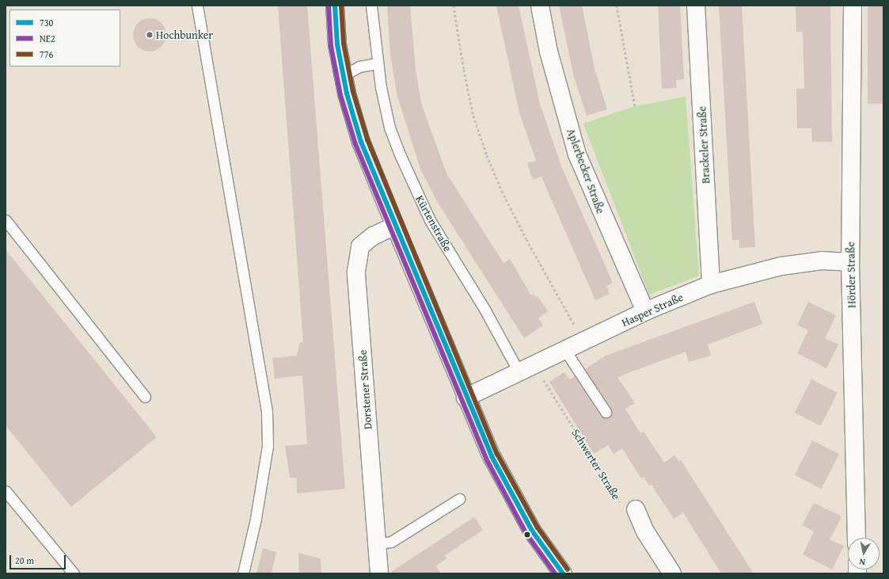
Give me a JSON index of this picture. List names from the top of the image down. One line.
{"streets":{"street":["Brackeler Straße","Aplerbecker Straße","Hörder Straße","Hasper Straße","Dorstener Straße"],"lane":["Kürtenstraße"],"path":["Schwerter Straße"]},"crossings":[["Brackeler Straße","Hasper Straße"],["Aplerbecker Straße","Hasper Straße"],["Kürtenstraße","Hasper Straße"],["Kürtenstraße","Schwerter Straße"],["Hörder Straße","Hasper Straße"],["Hasper Straße","Schwerter Straße"]],"places":["Hochbunker"],"lines":["transit line 730","transit line NE2","transit line 776"],"legend":["730","NE2","776"],"scale_bar":"20 m","north":"bottom"}
